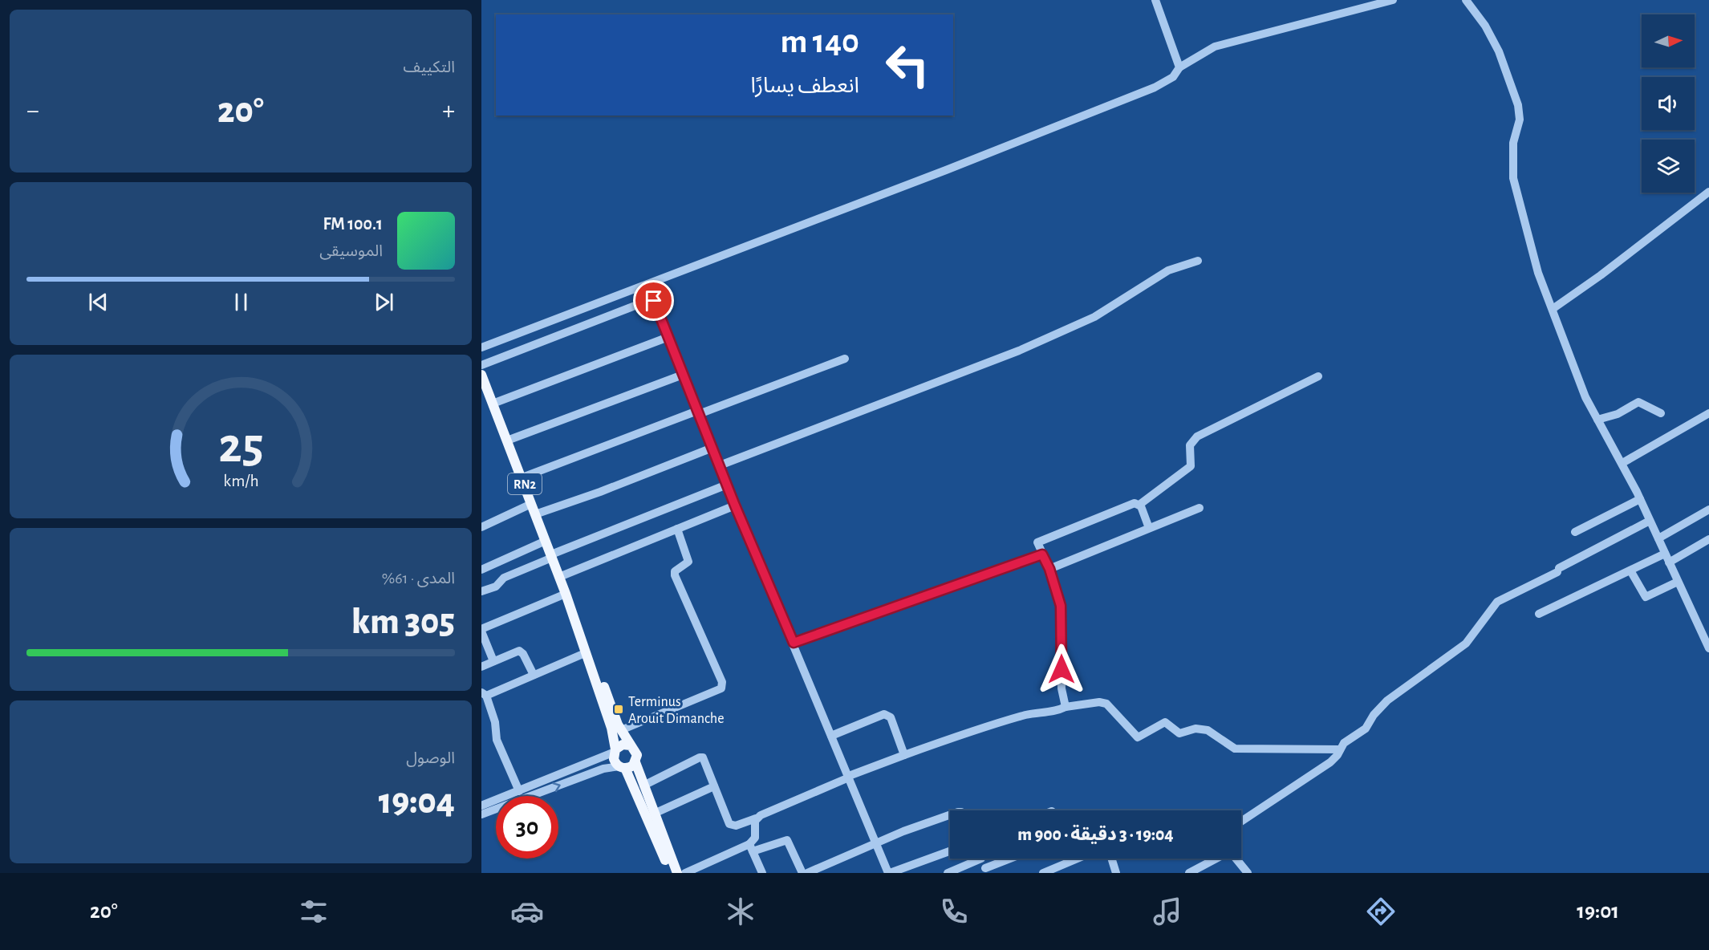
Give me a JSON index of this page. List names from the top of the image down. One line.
{"streets":{"main road":["RN2"]},"places":{"transit":["Terminus Arouit Dimanche"]},"north":"right","page":{"tile":["التكييف",["المدى · 61%","305 km"],["الوصول","19:04"]],"turn":["140 m","انعطف يسارًا"],"heat":["−","20°","+"],"song":["100.1 FM","الموسيقى"],"limit":"30","trip":"19:04 · 3 دقيقة · 900 m","tabs":["19:01","20°"],"gauge":["25","km/h"]}}
